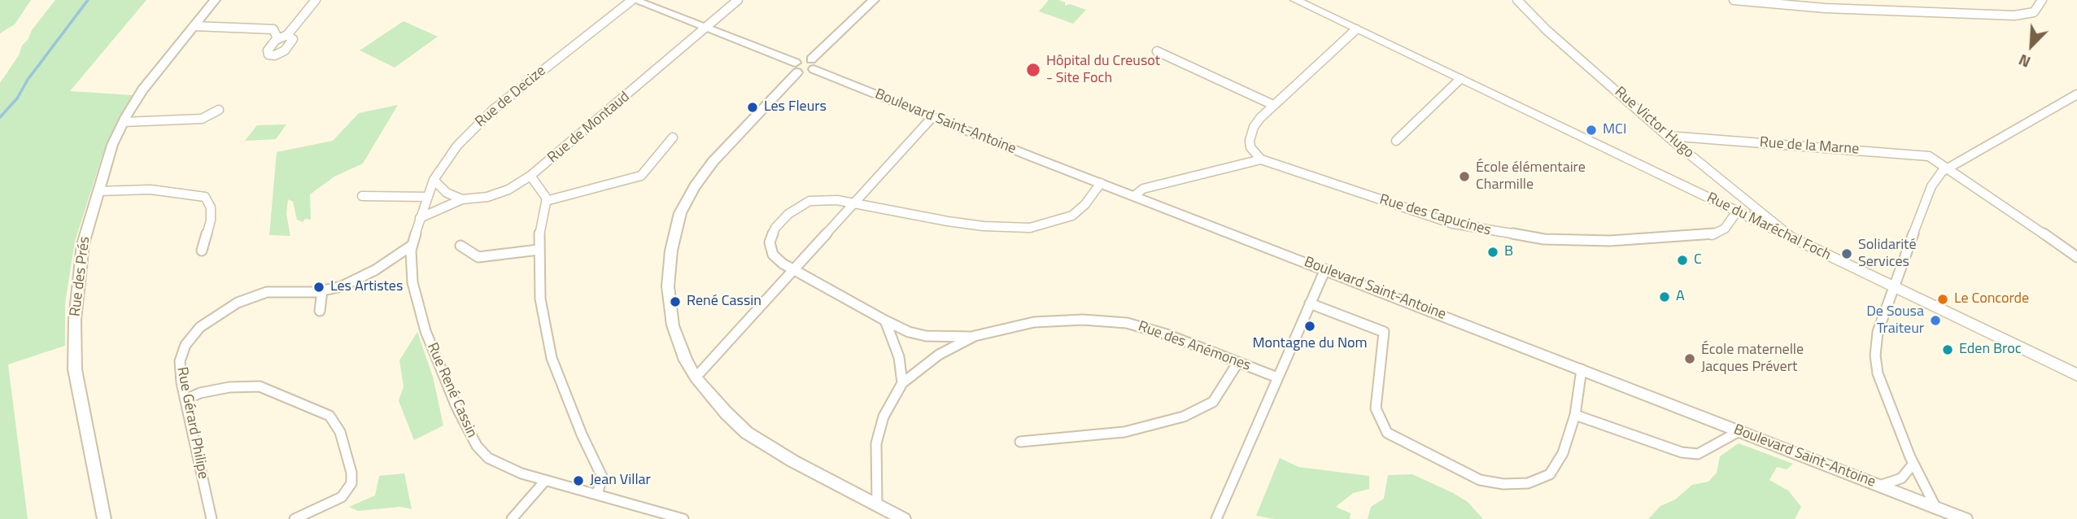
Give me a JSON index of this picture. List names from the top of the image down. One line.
{"streets":{"main road":["Rue du Maréchal Foch"],"street":["Rue de Decize","Boulevard Saint-Antoine","Rue Victor Hugo","Rue de Montaud","Rue de la Marne","Rue des Capucines","Rue des Prés","Rue des Anémones","Rue René Cassin","Rue Gérard Philipe"]},"crossings":[["Rue de Decize","Rue de Montaud"],["Rue de Decize","Rue René Cassin"],["Boulevard Saint-Antoine","Rue des Anémones"],["Rue Victor Hugo","Rue de la Marne"],["Rue Victor Hugo","Rue du Maréchal Foch"],["Rue de Montaud","Rue René Cassin"],["Rue des Capucines","Rue du Maréchal Foch"],["Rue René Cassin","Rue Gérard Philipe"]],"places":["Hôpital du Creusot - Site Foch","Les Fleurs","MCI","École élémentaire Charmille","B","Solidarité Services","C","Les Artistes","A","Le Concorde","René Cassin","De Sousa Traiteur","Montagne du Nom","Eden Broc","École maternelle Jacques Prévert","Jean Villar"],"north":"bottom left"}
